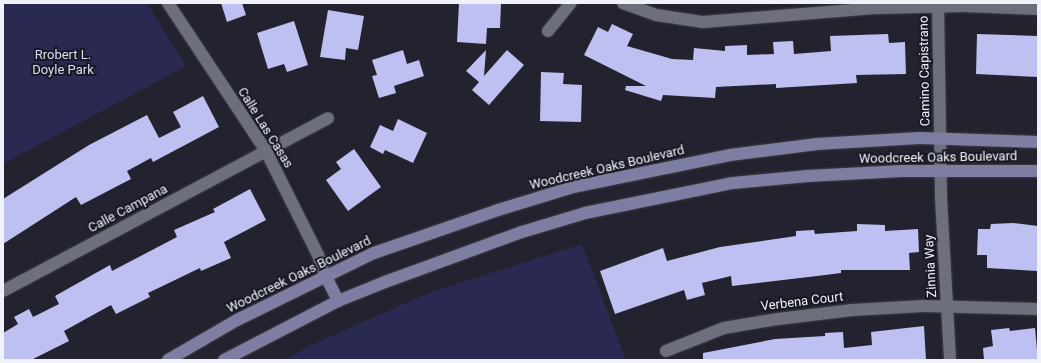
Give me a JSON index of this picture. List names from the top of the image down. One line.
{"streets":{"main road":["Woodcreek Oaks Boulevard"],"street":["Camino Capistrano","Calle Las Casas","Calle Campana","Zinnia Way","Verbena Court"]},"crossings":[["Camino Capistrano","Woodcreek Oaks Boulevard"],["Camino Capistrano","Zinnia Way"],["Calle Las Casas","Woodcreek Oaks Boulevard"],["Calle Las Casas","Calle Campana"],["Woodcreek Oaks Boulevard","Zinnia Way"],["Zinnia Way","Verbena Court"]],"parks":["Rrobert L. Doyle Park"]}
